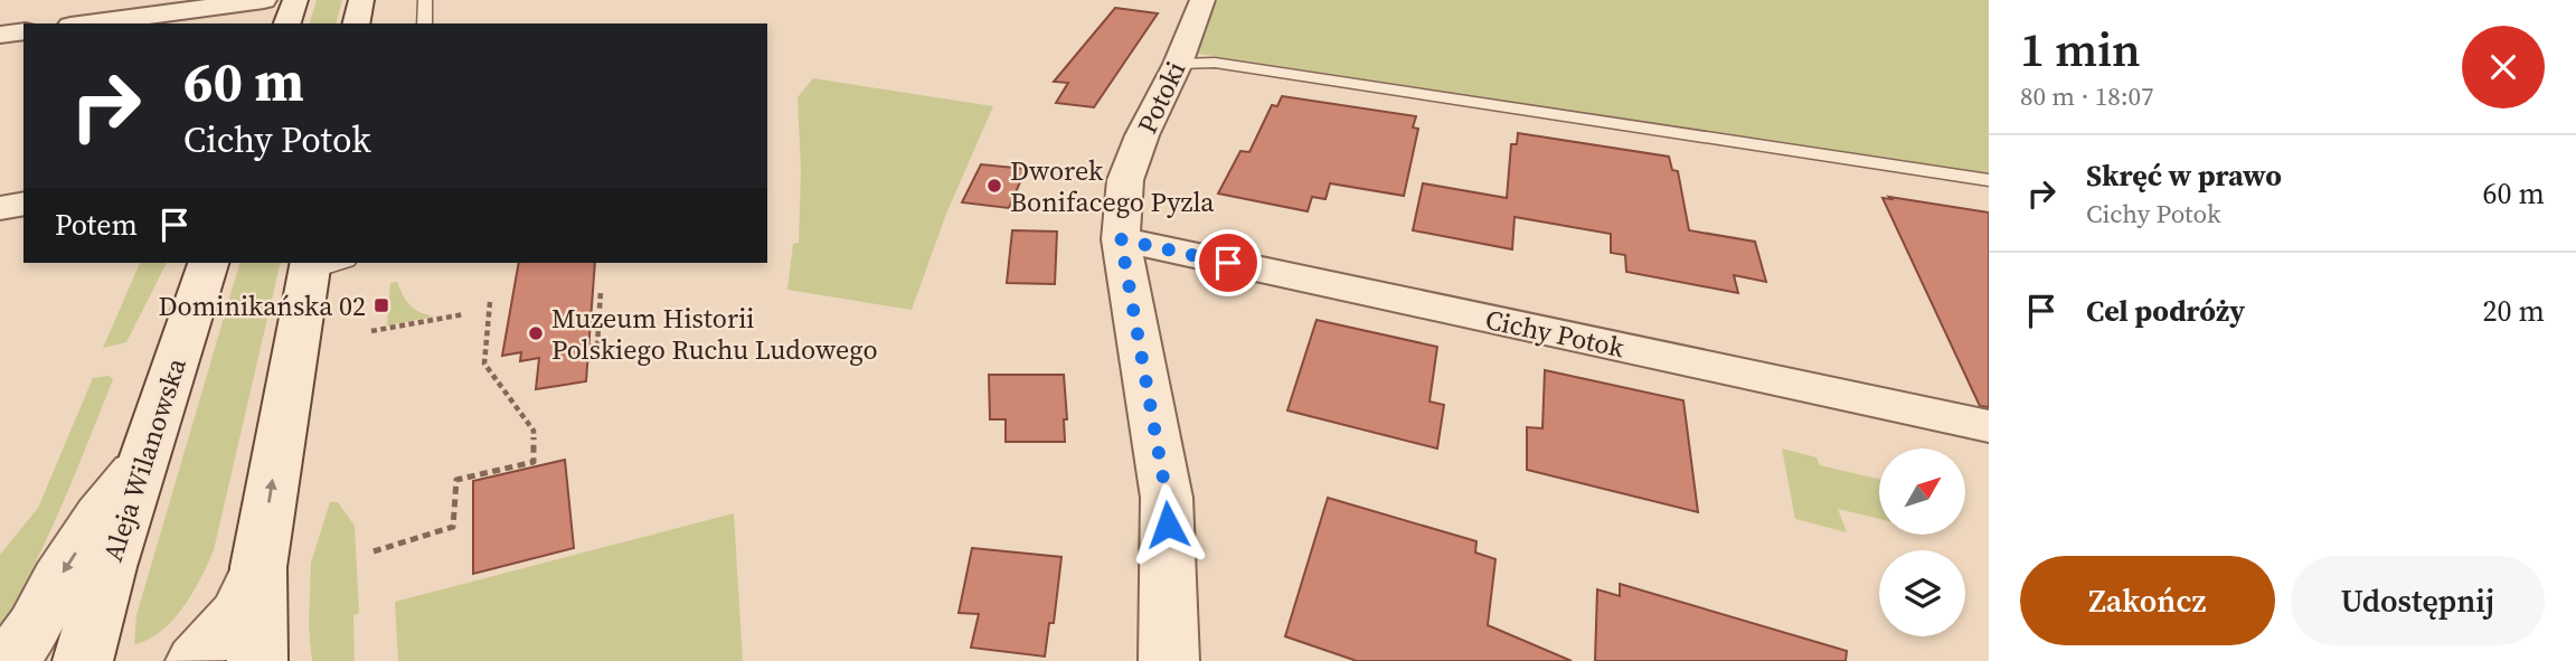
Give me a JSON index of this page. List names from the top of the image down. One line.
{"streets":{"street":["Potoki","Cichy Potok","Aleja Wilanowska"]},"crossings":[["Potoki","Cichy Potok"]],"places":{"other":["Dworek Bonifacego Pyzla","Muzeum Historii Polskiego Ruchu Ludowego"],"transit":["Dominikańska 02"]},"north":"top right","page":{"heading":["1 min","80 m · 18:07"],"turn":["60 m","Cichy Potok"],"list":[{"name":"Skręć w prawo","note":"Cichy Potok","value":"60 m"},{"name":"Cel podróży","value":"20 m"}],"then":"Potem","buttons":["Zakończ","Udostępnij"]}}
